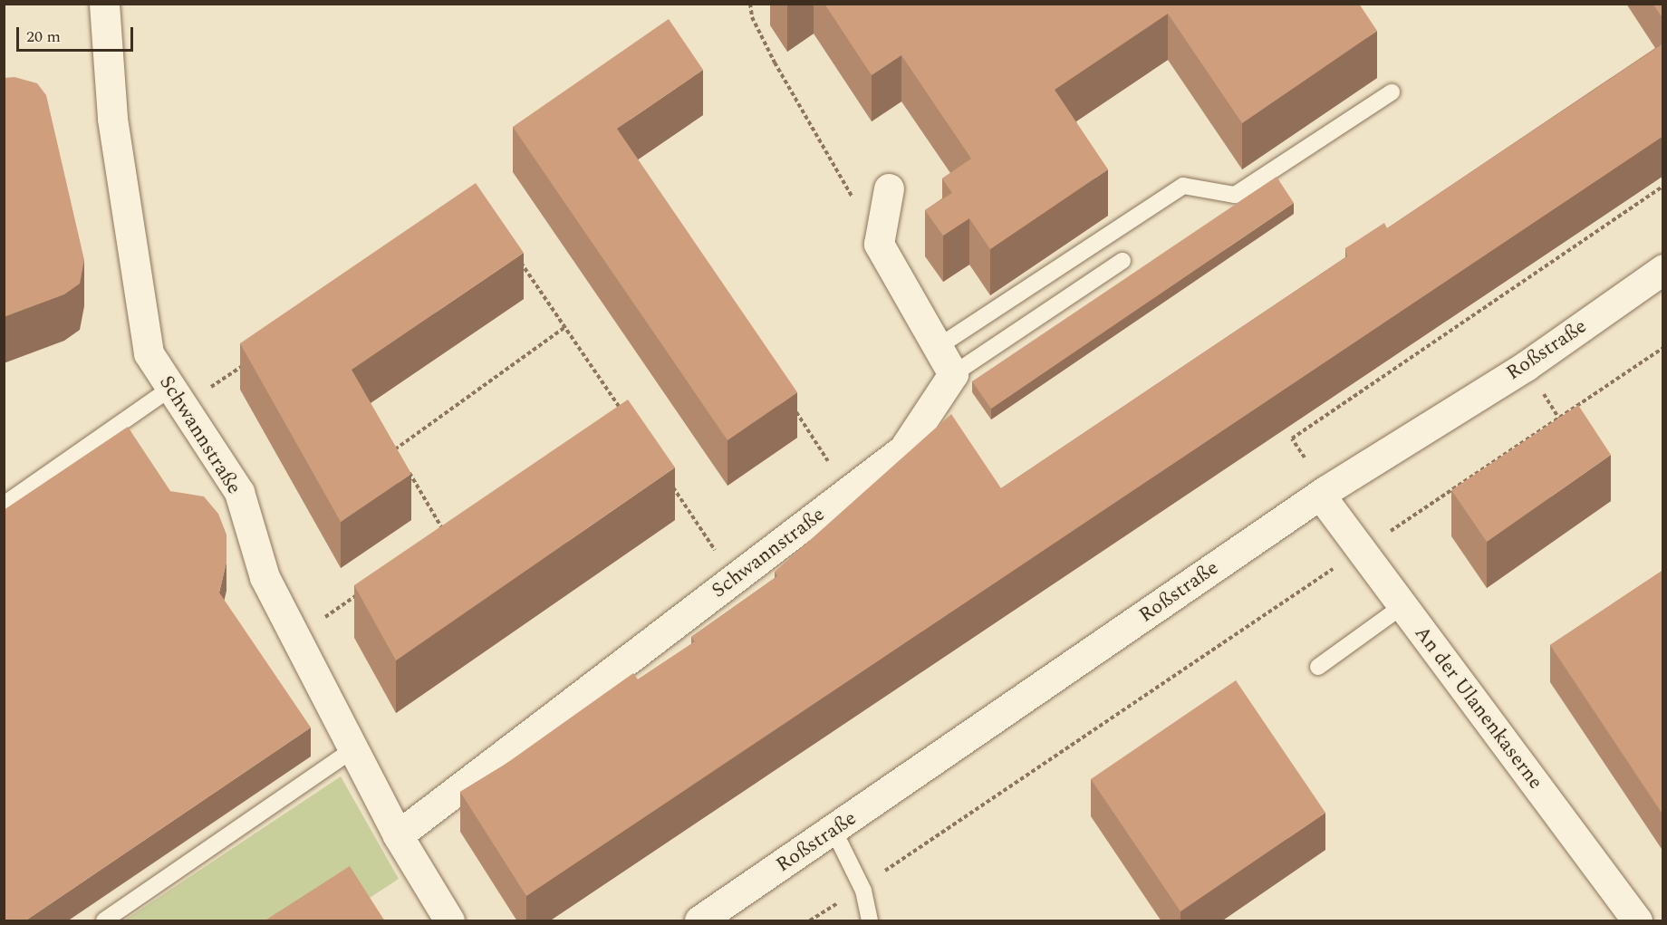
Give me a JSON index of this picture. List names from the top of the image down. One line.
{"streets":{"street":["Roßstraße","Schwannstraße","An der Ulanenkaserne"]},"crossings":[["Roßstraße","An der Ulanenkaserne"]],"scale_bar":"20 m"}
